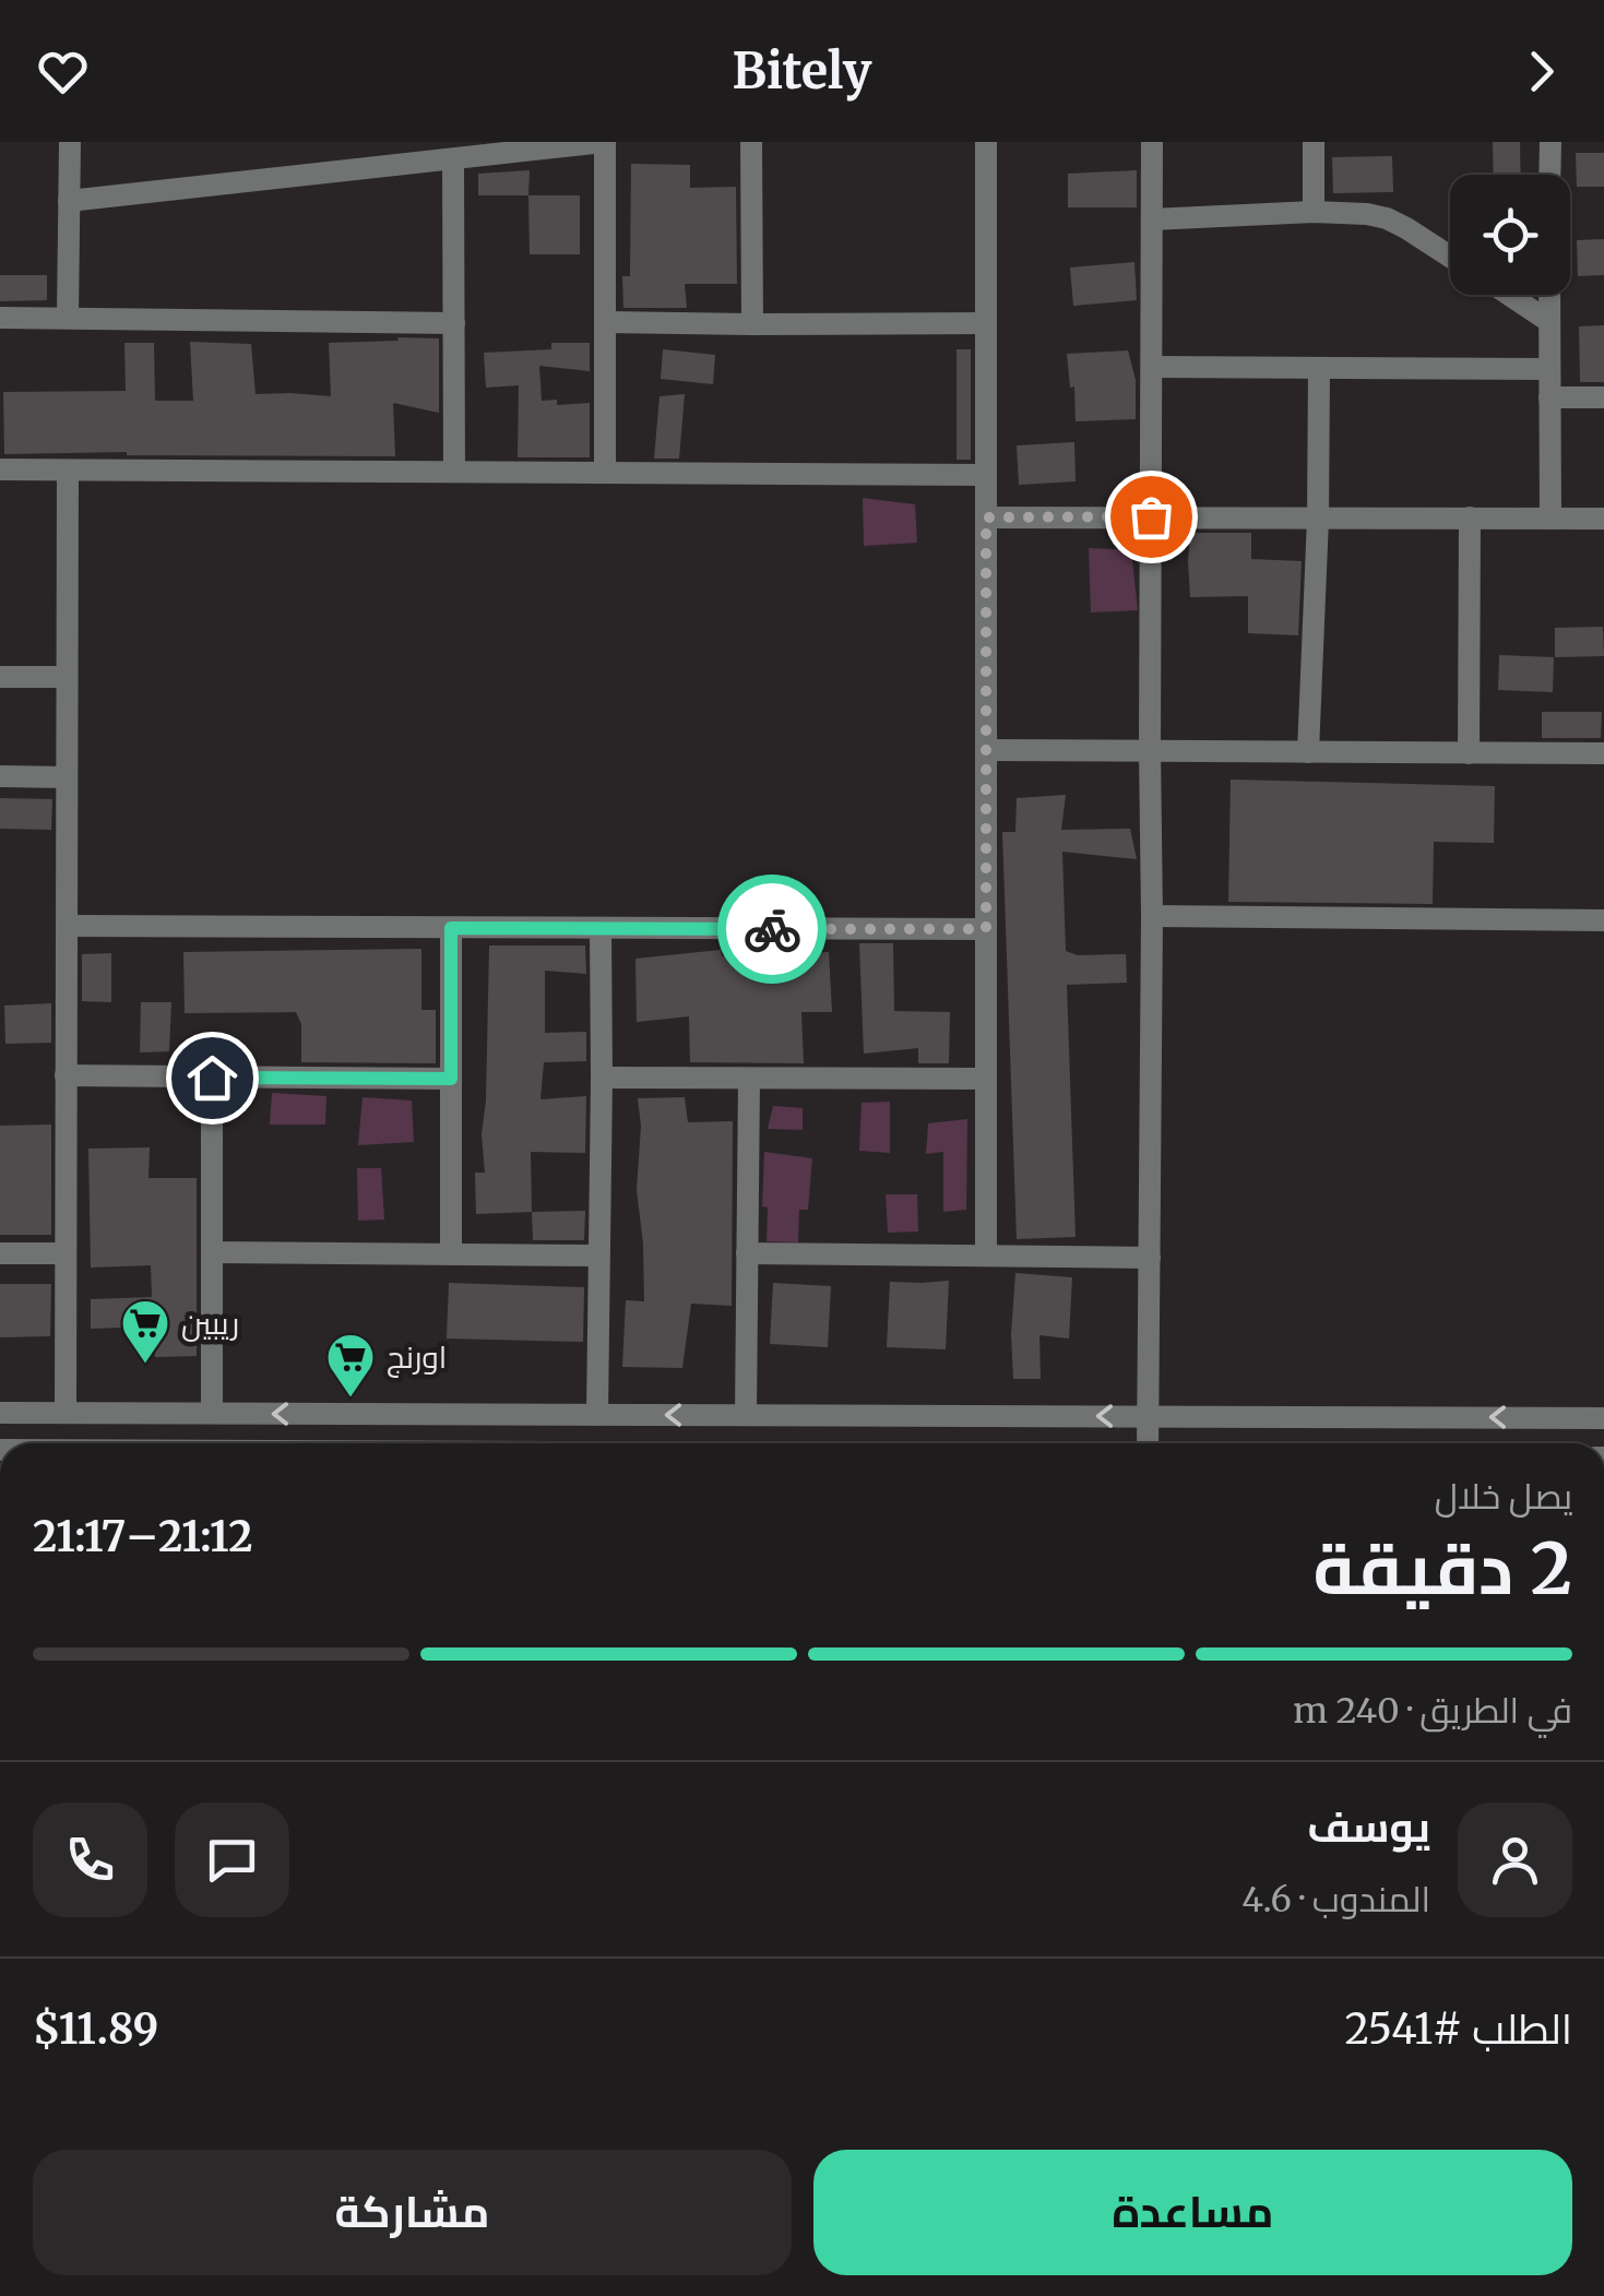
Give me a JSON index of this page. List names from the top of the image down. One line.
{"places":{"supermarket":["ريبين","اورنج"]},"page":{"header":"Bitely","heading":["2 دقيقة","يصل خلال","21:12–21:17"],"panel":["يوسف","المندوب · 4.6","الطلب #2541","$11.89"],"bar":"في الطريق · 240 m","buttons":["مساعدة","مشاركة"]}}
